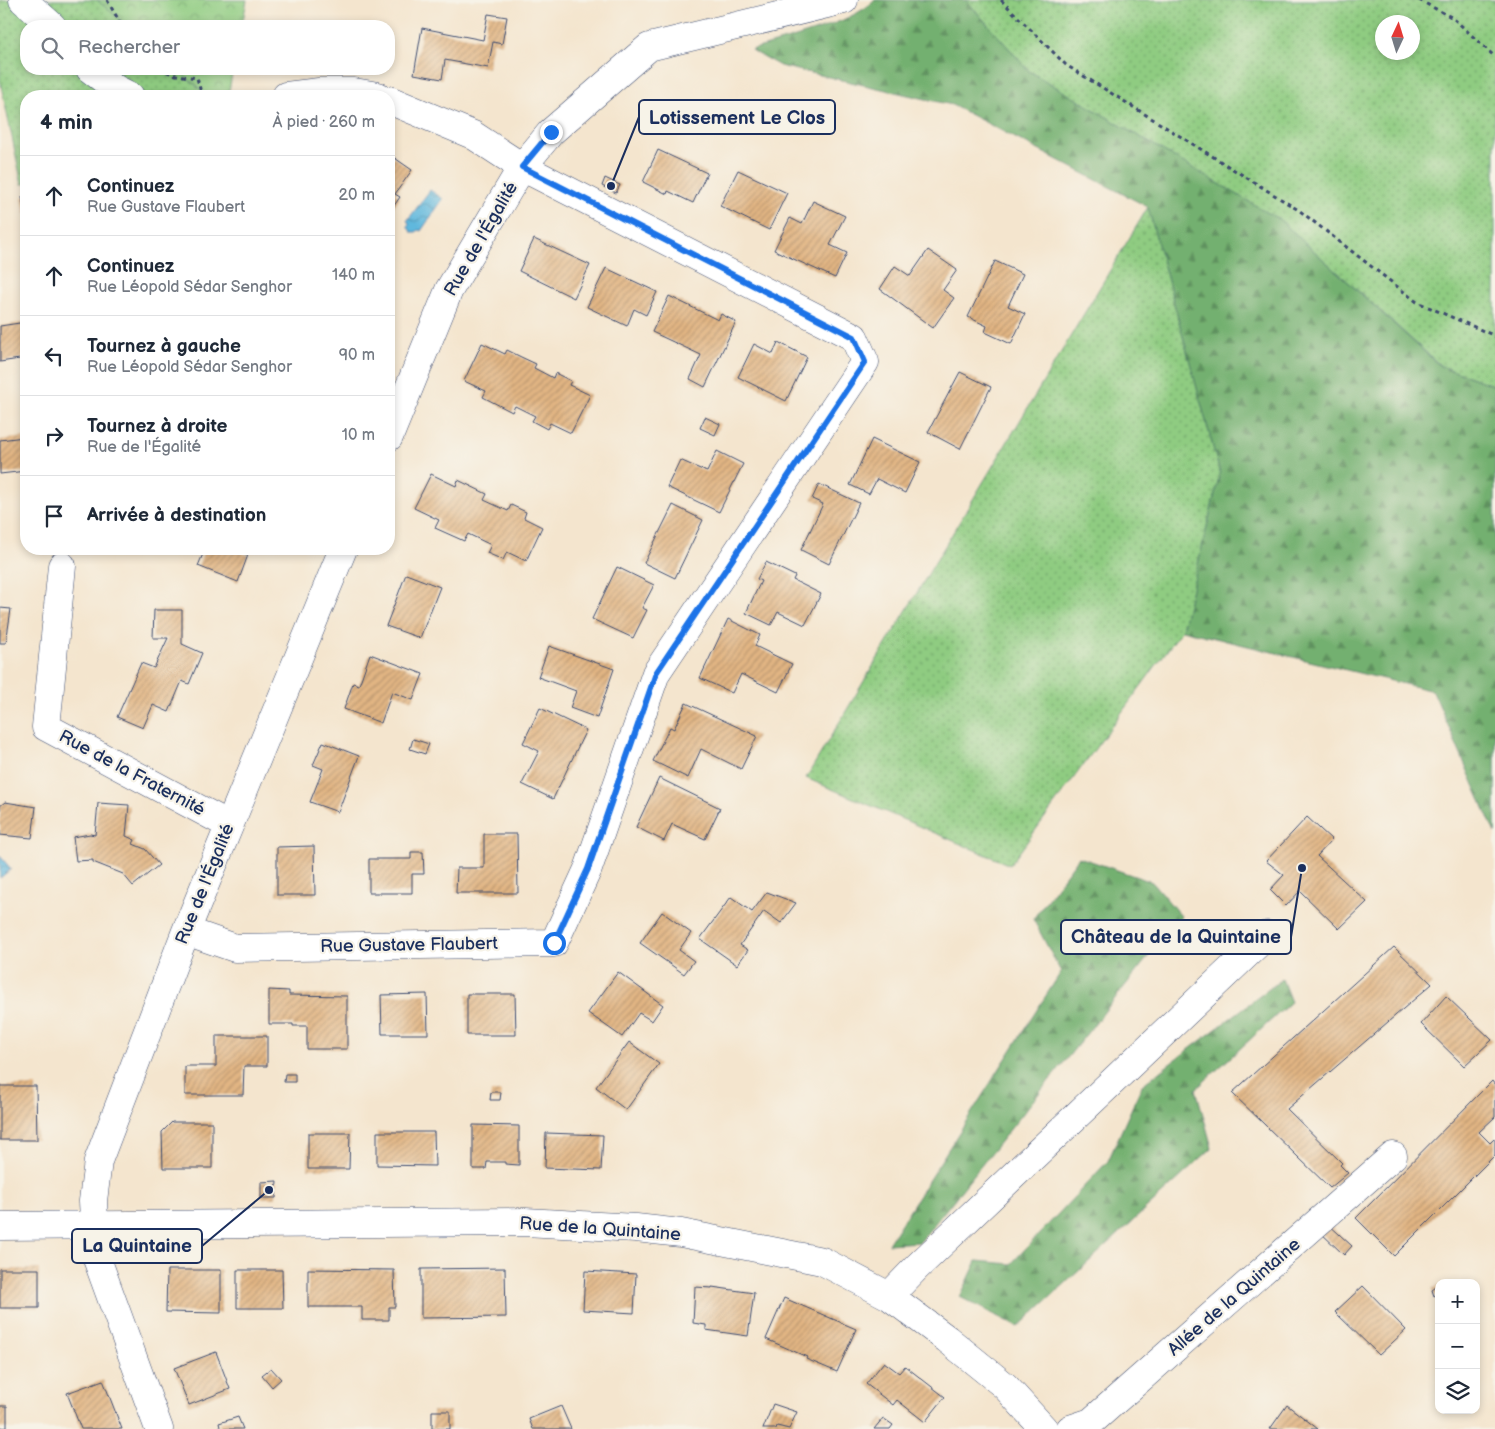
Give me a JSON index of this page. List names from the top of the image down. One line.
{"streets":{"street":["Rue de l'Égalité","Rue de la Fraternité","Rue Gustave Flaubert","Rue de la Quintaine","Allée de la Quintaine"]},"crossings":[["Rue de l'Égalité","Rue de la Fraternité"],["Rue de l'Égalité","Rue Gustave Flaubert"],["Rue de l'Égalité","Rue de la Quintaine"]],"places":["Lotissement Le Clos","Château de la Quintaine","La Quintaine"],"north":"top","page":{"search":"Rechercher","heading":["4 min","À pied · 260 m"],"list":[["Continuez","Rue Gustave Flaubert","20 m"],["Continuez","Rue Léopold Sédar Senghor","140 m"],["Tournez à gauche","Rue Léopold Sédar Senghor","90 m"],["Tournez à droite","Rue de l'Égalité","10 m"],"Arrivée à destination"],"map_buttons":["+","−"]}}
